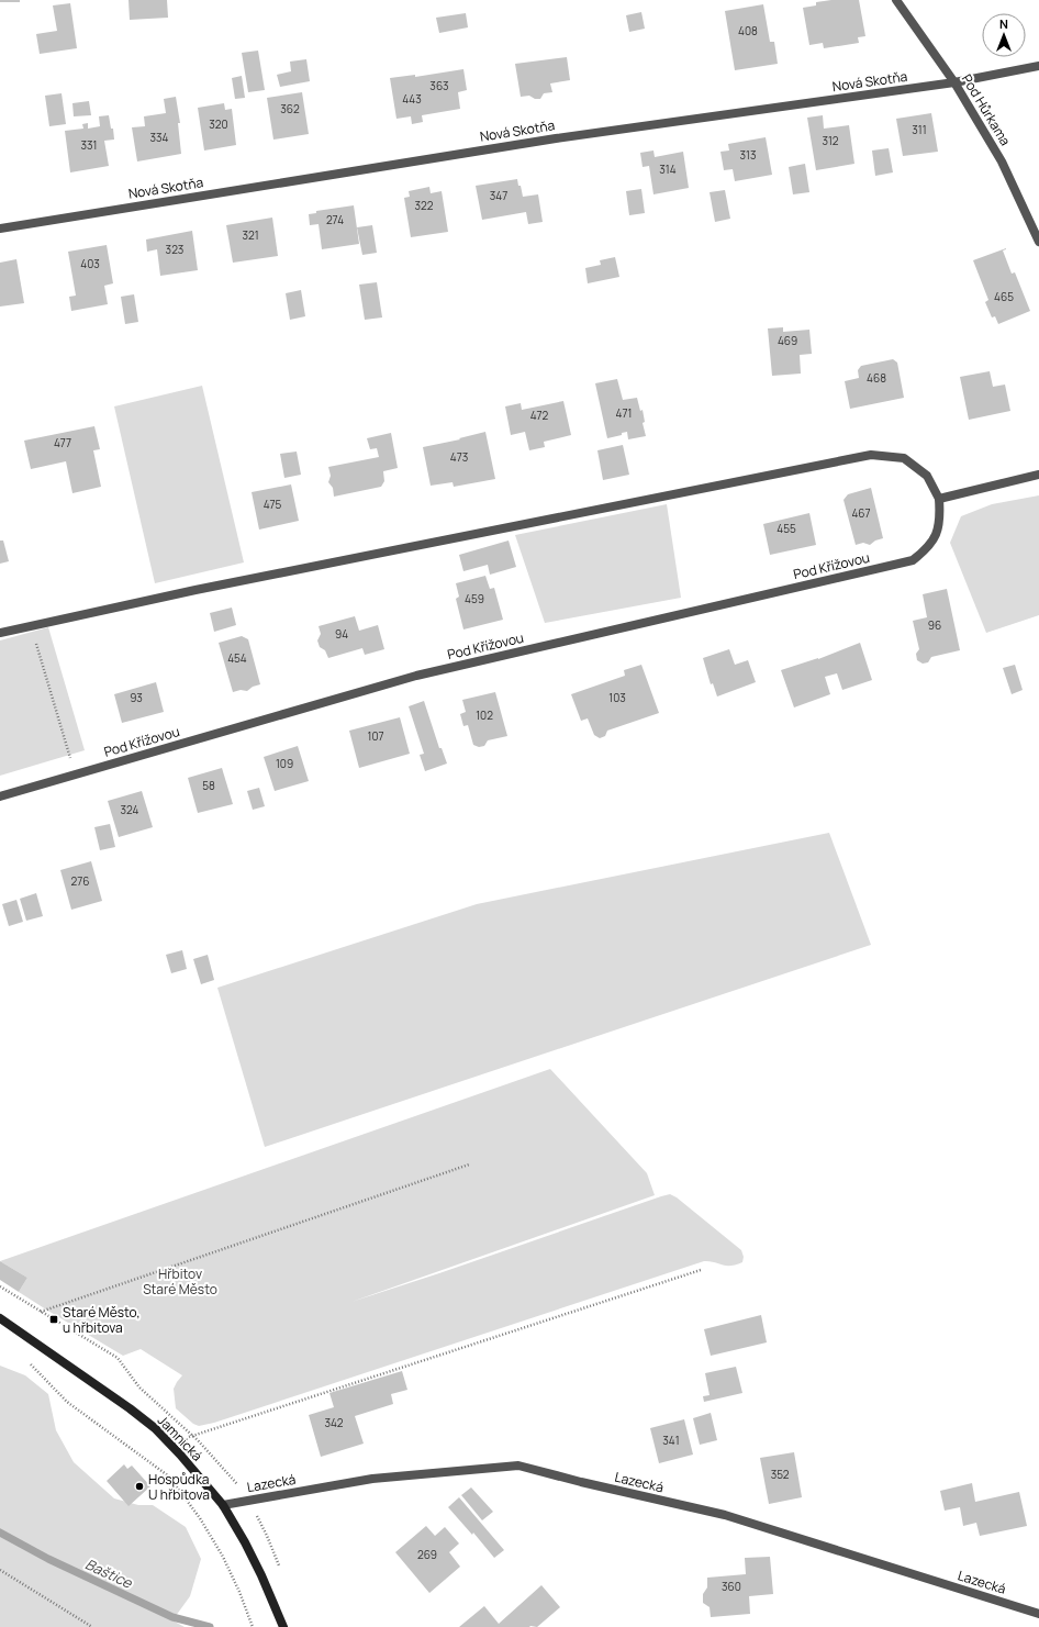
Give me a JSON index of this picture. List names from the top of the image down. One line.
{"streets":{"main road":["Jamnická"],"street":["Nová Skotňa","Pod Hůrkama","Pod Křížovou","Lazecká"]},"crossings":[["Nová Skotňa","Pod Hůrkama"],["Jamnická","Lazecká"]],"water":["Baštice"],"parks":["Hřbitov Staré Město"],"places":{"transit":["Staré Město, u hřbitova"],"other":["Hospůdka U hřbitova"]},"house_numbers":["408","363","443","362","320","311","334","312","331","313","314","347","322","274","321","323","403","465","469","468","471","472","477","473","475","467","455","459","96","94","454","93","103","102","107","109","58","324","276","342","341","352","269","360"],"north":"top"}
